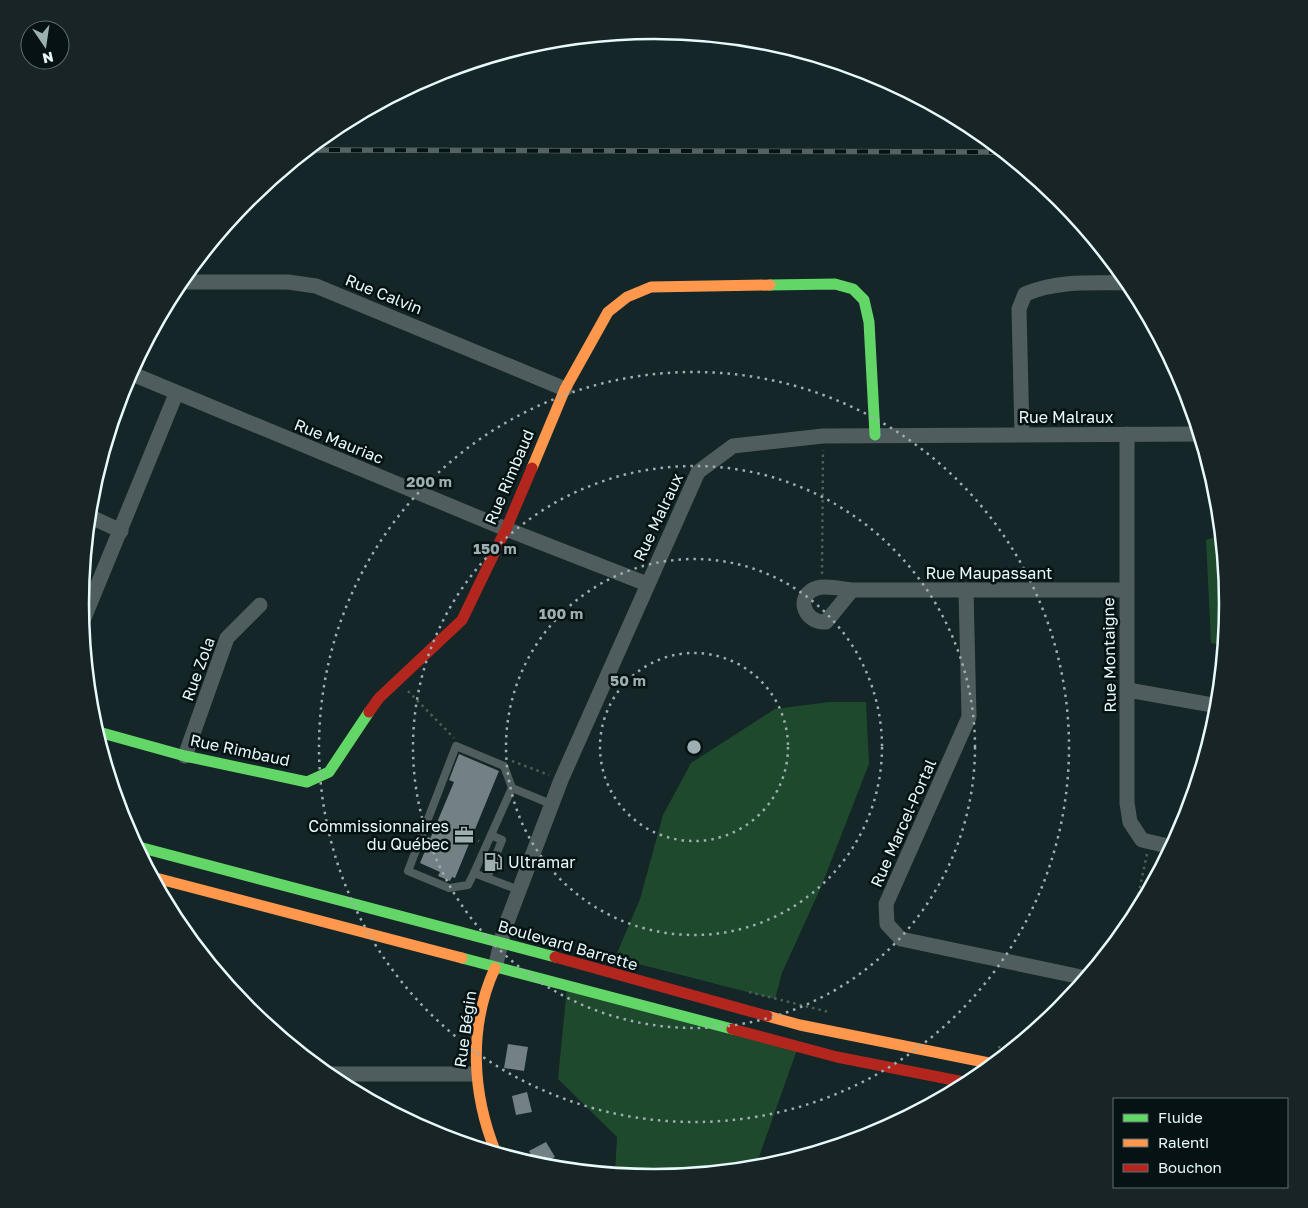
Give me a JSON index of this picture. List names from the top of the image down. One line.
{"streets":{"main road":["Rue Rimbaud","Boulevard Barrette","Rue Bégin"],"street":["Rue Calvin","Rue Malraux","Rue Mauriac","Rue Maupassant","Rue Montaigne","Rue Zola","Rue Marcel-Portal"]},"crossings":[["Rue Calvin","Rue Rimbaud"],["Rue Malraux","Rue Mauriac"],["Rue Malraux","Rue Rimbaud"],["Rue Malraux","Rue Montaigne"],["Rue Malraux","Boulevard Barrette"],["Rue Malraux","Rue Bégin"],["Rue Mauriac","Rue Rimbaud"],["Rue Rimbaud","Rue Zola"],["Rue Maupassant","Rue Montaigne"],["Rue Maupassant","Rue Marcel-Portal"]],"places":{"office":["Commissionnaires du Québec"],"fuel station":["Ultramar"]},"legend":["Fluide","Ralenti","Bouchon"],"north":"bottom","rings":["200 m","150 m","100 m","50 m"]}
